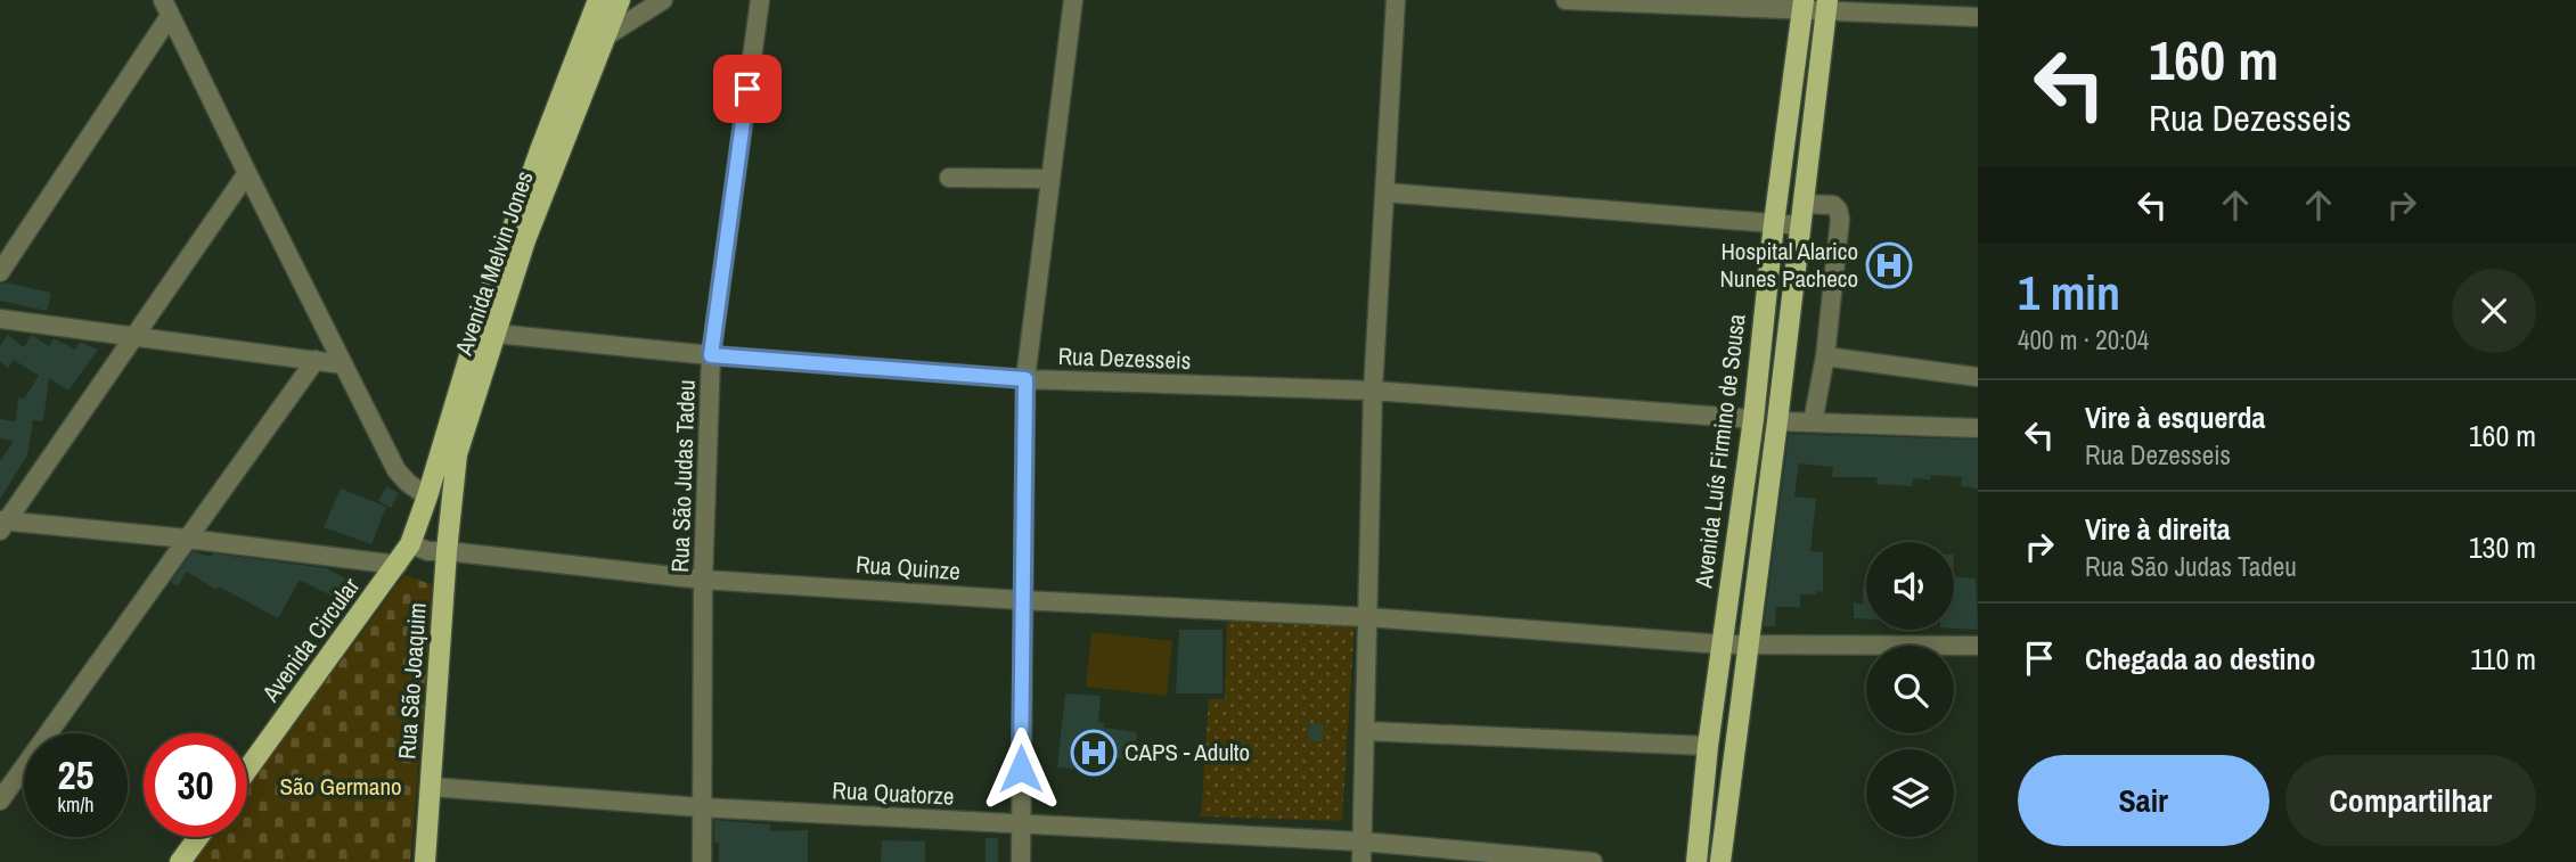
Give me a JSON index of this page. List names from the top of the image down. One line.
{"streets":{"main road":["Avenida Melvin Jones","Avenida Luís Firmino de Sousa","Avenida Circular","Rua São Joaquim"],"street":["Rua Dezesseis","Rua São Judas Tadeu","Rua Quinze","Rua Quatorze"]},"crossings":[["Avenida Melvin Jones","Rua Dezesseis"],["Avenida Melvin Jones","Rua Quinze"],["Avenida Melvin Jones","Avenida Circular"],["Avenida Melvin Jones","Rua São Joaquim"],["Rua Dezesseis","Avenida Luís Firmino de Sousa"],["Rua Dezesseis","Rua São Judas Tadeu"],["Avenida Luís Firmino de Sousa","Rua Quinze"],["Rua São Judas Tadeu","Rua Quinze"],["Rua São Judas Tadeu","Rua Quatorze"],["Rua Quinze","Rua São Joaquim"],["Rua São Joaquim","Rua Quatorze"]],"parks":["São Germano"],"places":{"hospital":["Hospital Alarico Nunes Pacheco","CAPS - Adulto"]},"page":{"turn":["160 m","Rua Dezesseis"],"heading":["1 min","400 m · 20:04"],"list":[{"name":"Vire à esquerda","note":"Rua Dezesseis","value":"160 m"},{"name":"Vire à direita","note":"Rua São Judas Tadeu","value":"130 m"},{"name":"Chegada ao destino","value":"110 m"}],"speed":"25 km/h","limit":"30","buttons":["Sair","Compartilhar"]}}
